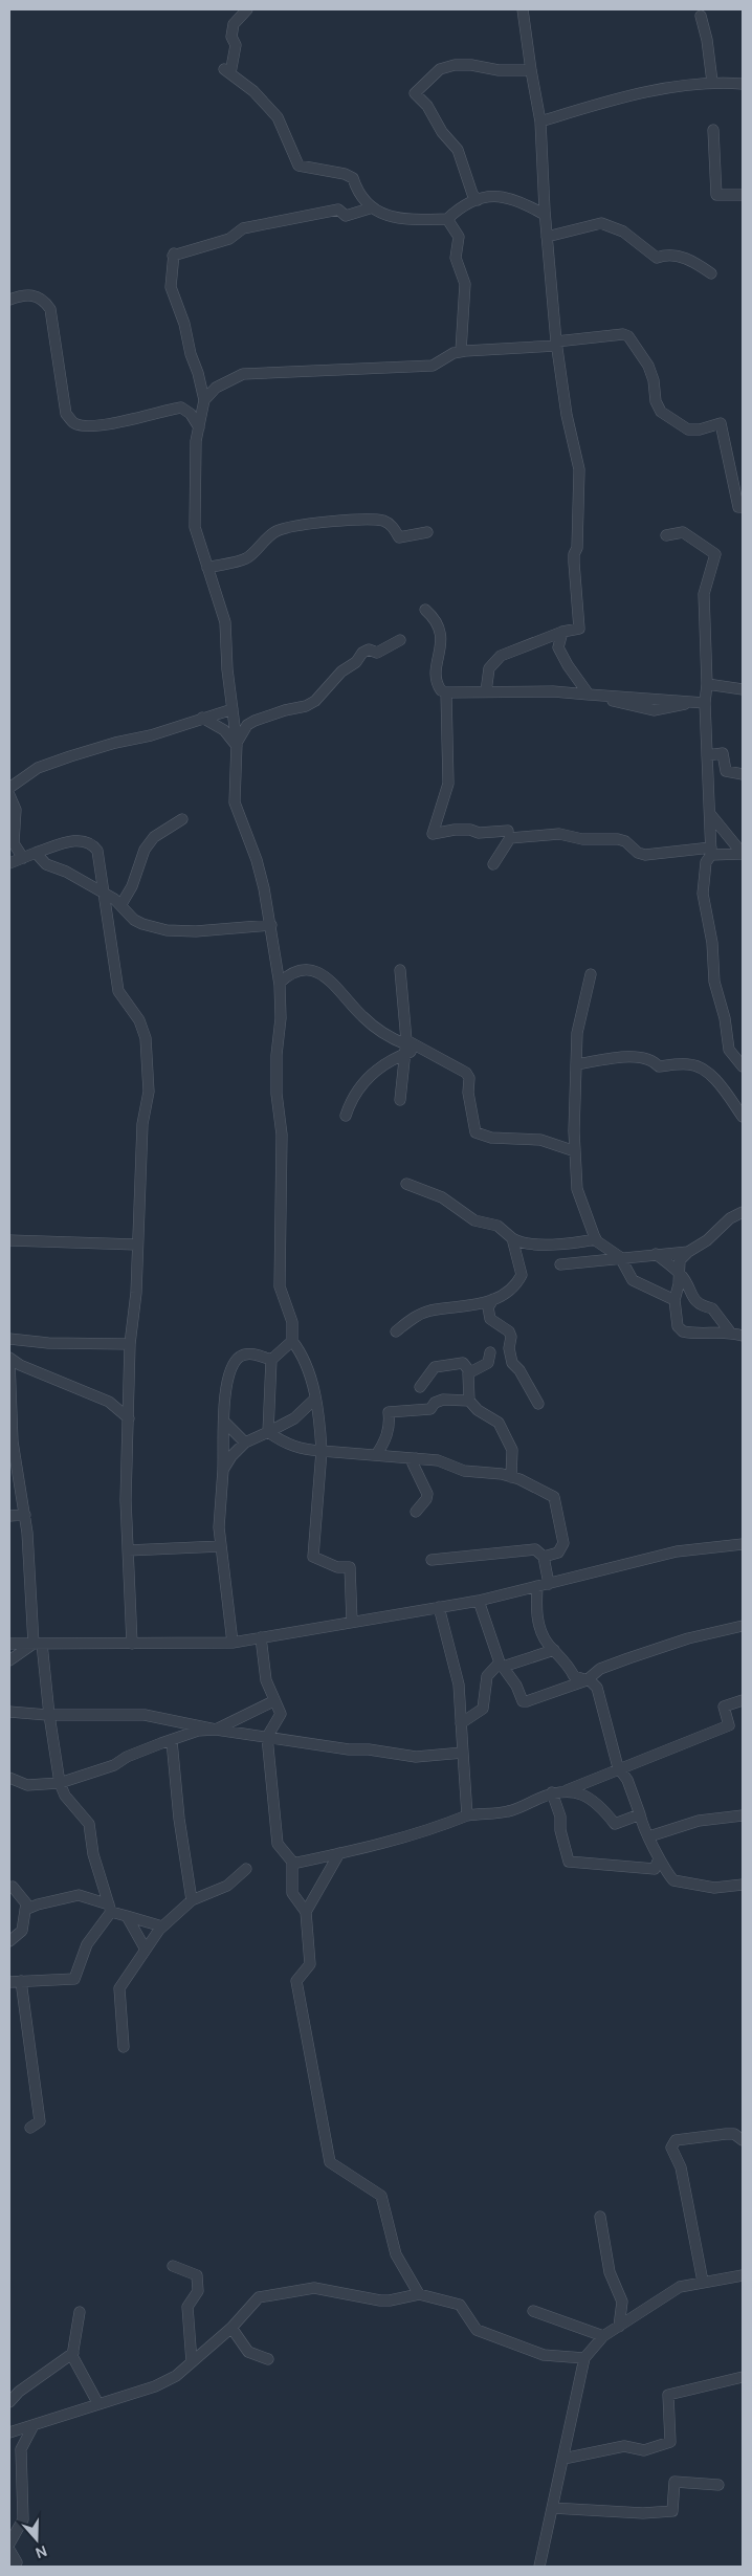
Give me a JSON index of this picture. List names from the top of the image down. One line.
{"north":"bottom"}
